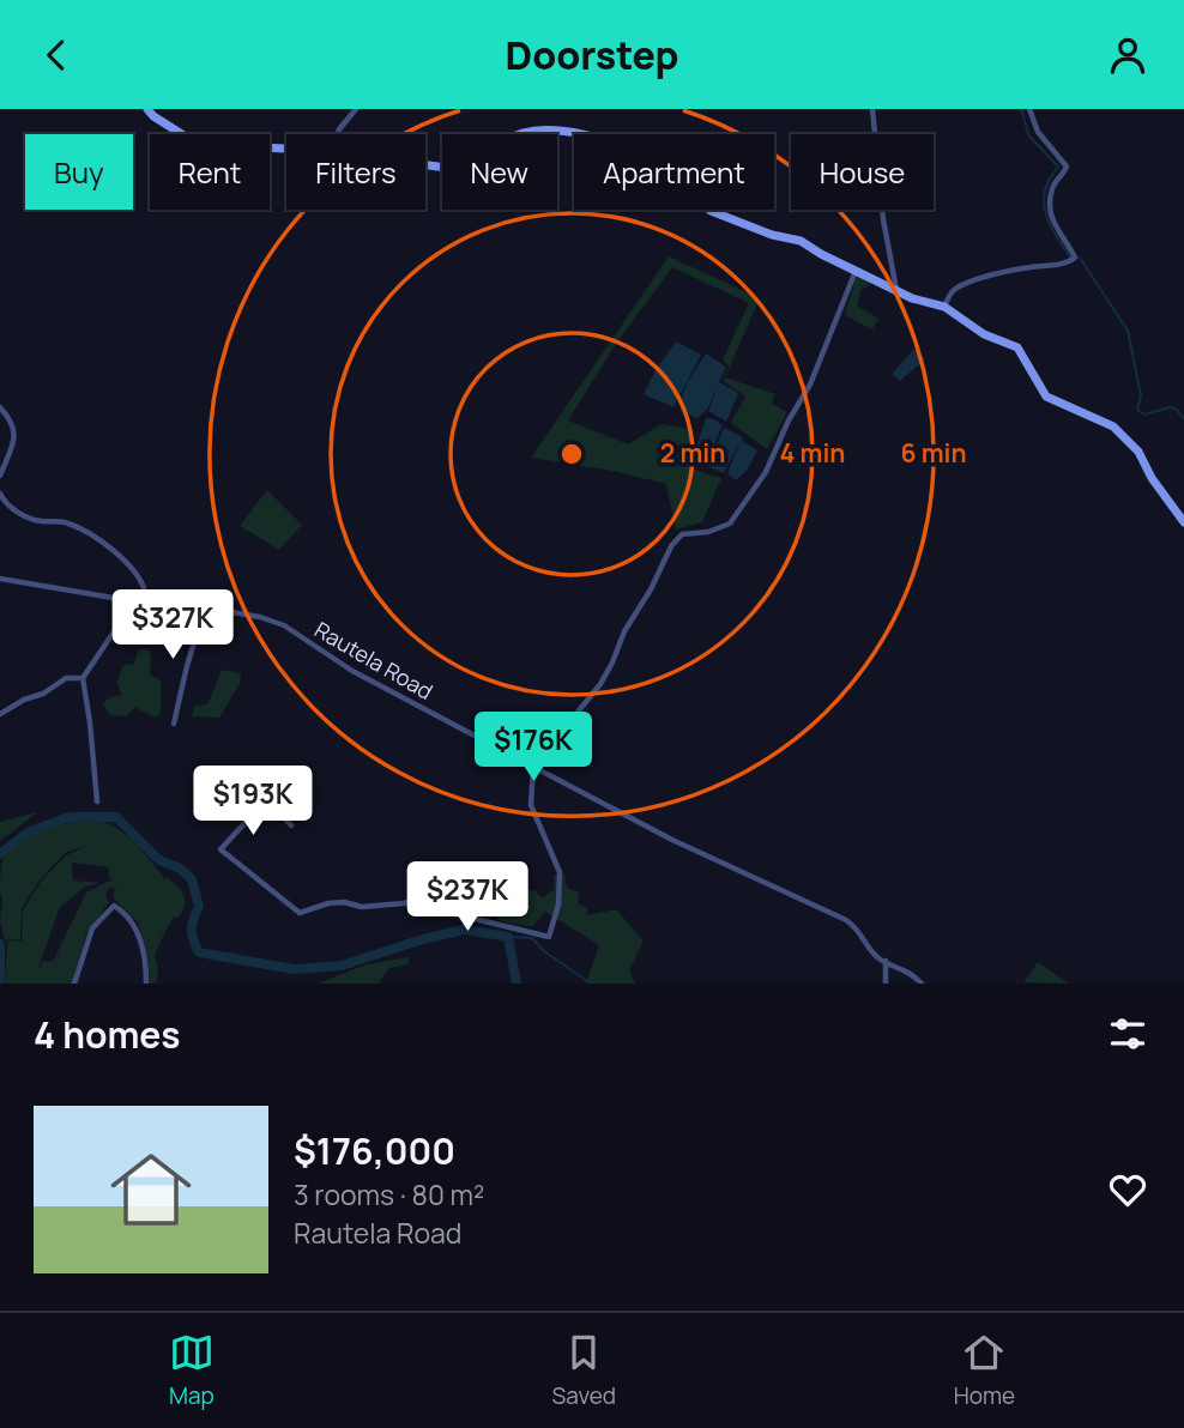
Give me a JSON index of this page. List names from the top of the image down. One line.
{"streets":{"street":["Rautela Road"]},"page":{"header":"Doorstep","chip":["Buy","Rent","Filters","New","Apartment","House"],"price":["$327K","$176K","$193K","$237K"],"heading":"4 homes","list":[{"name":"$176,000","note":"3 rooms · 80 m² · Rautela Road"}],"tabs":["Map","Saved","Home"]},"rings":["2 min","4 min","6 min"]}
